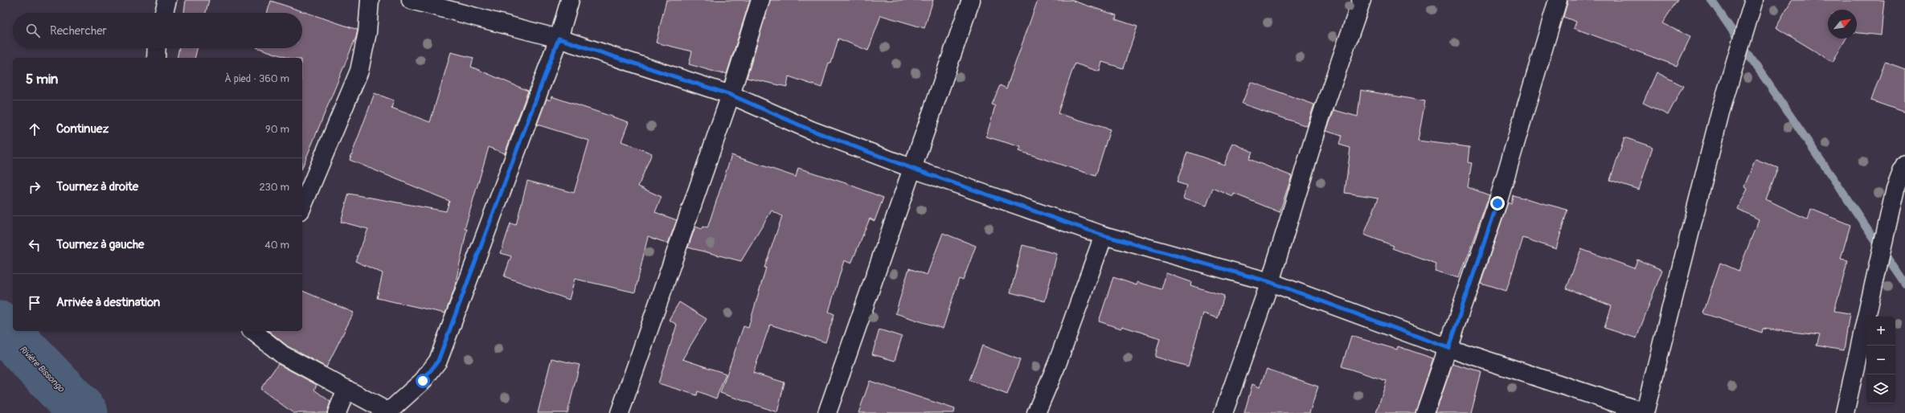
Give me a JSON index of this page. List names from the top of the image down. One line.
{"water":["Rivière Bissongo"],"north":"top right","page":{"search":"Rechercher","heading":["5 min","À pied · 360 m"],"list":[["Continuez","90 m"],["Tournez à droite","230 m"],["Tournez à gauche","40 m"],"Arrivée à destination"],"map_buttons":["+","−"]}}
